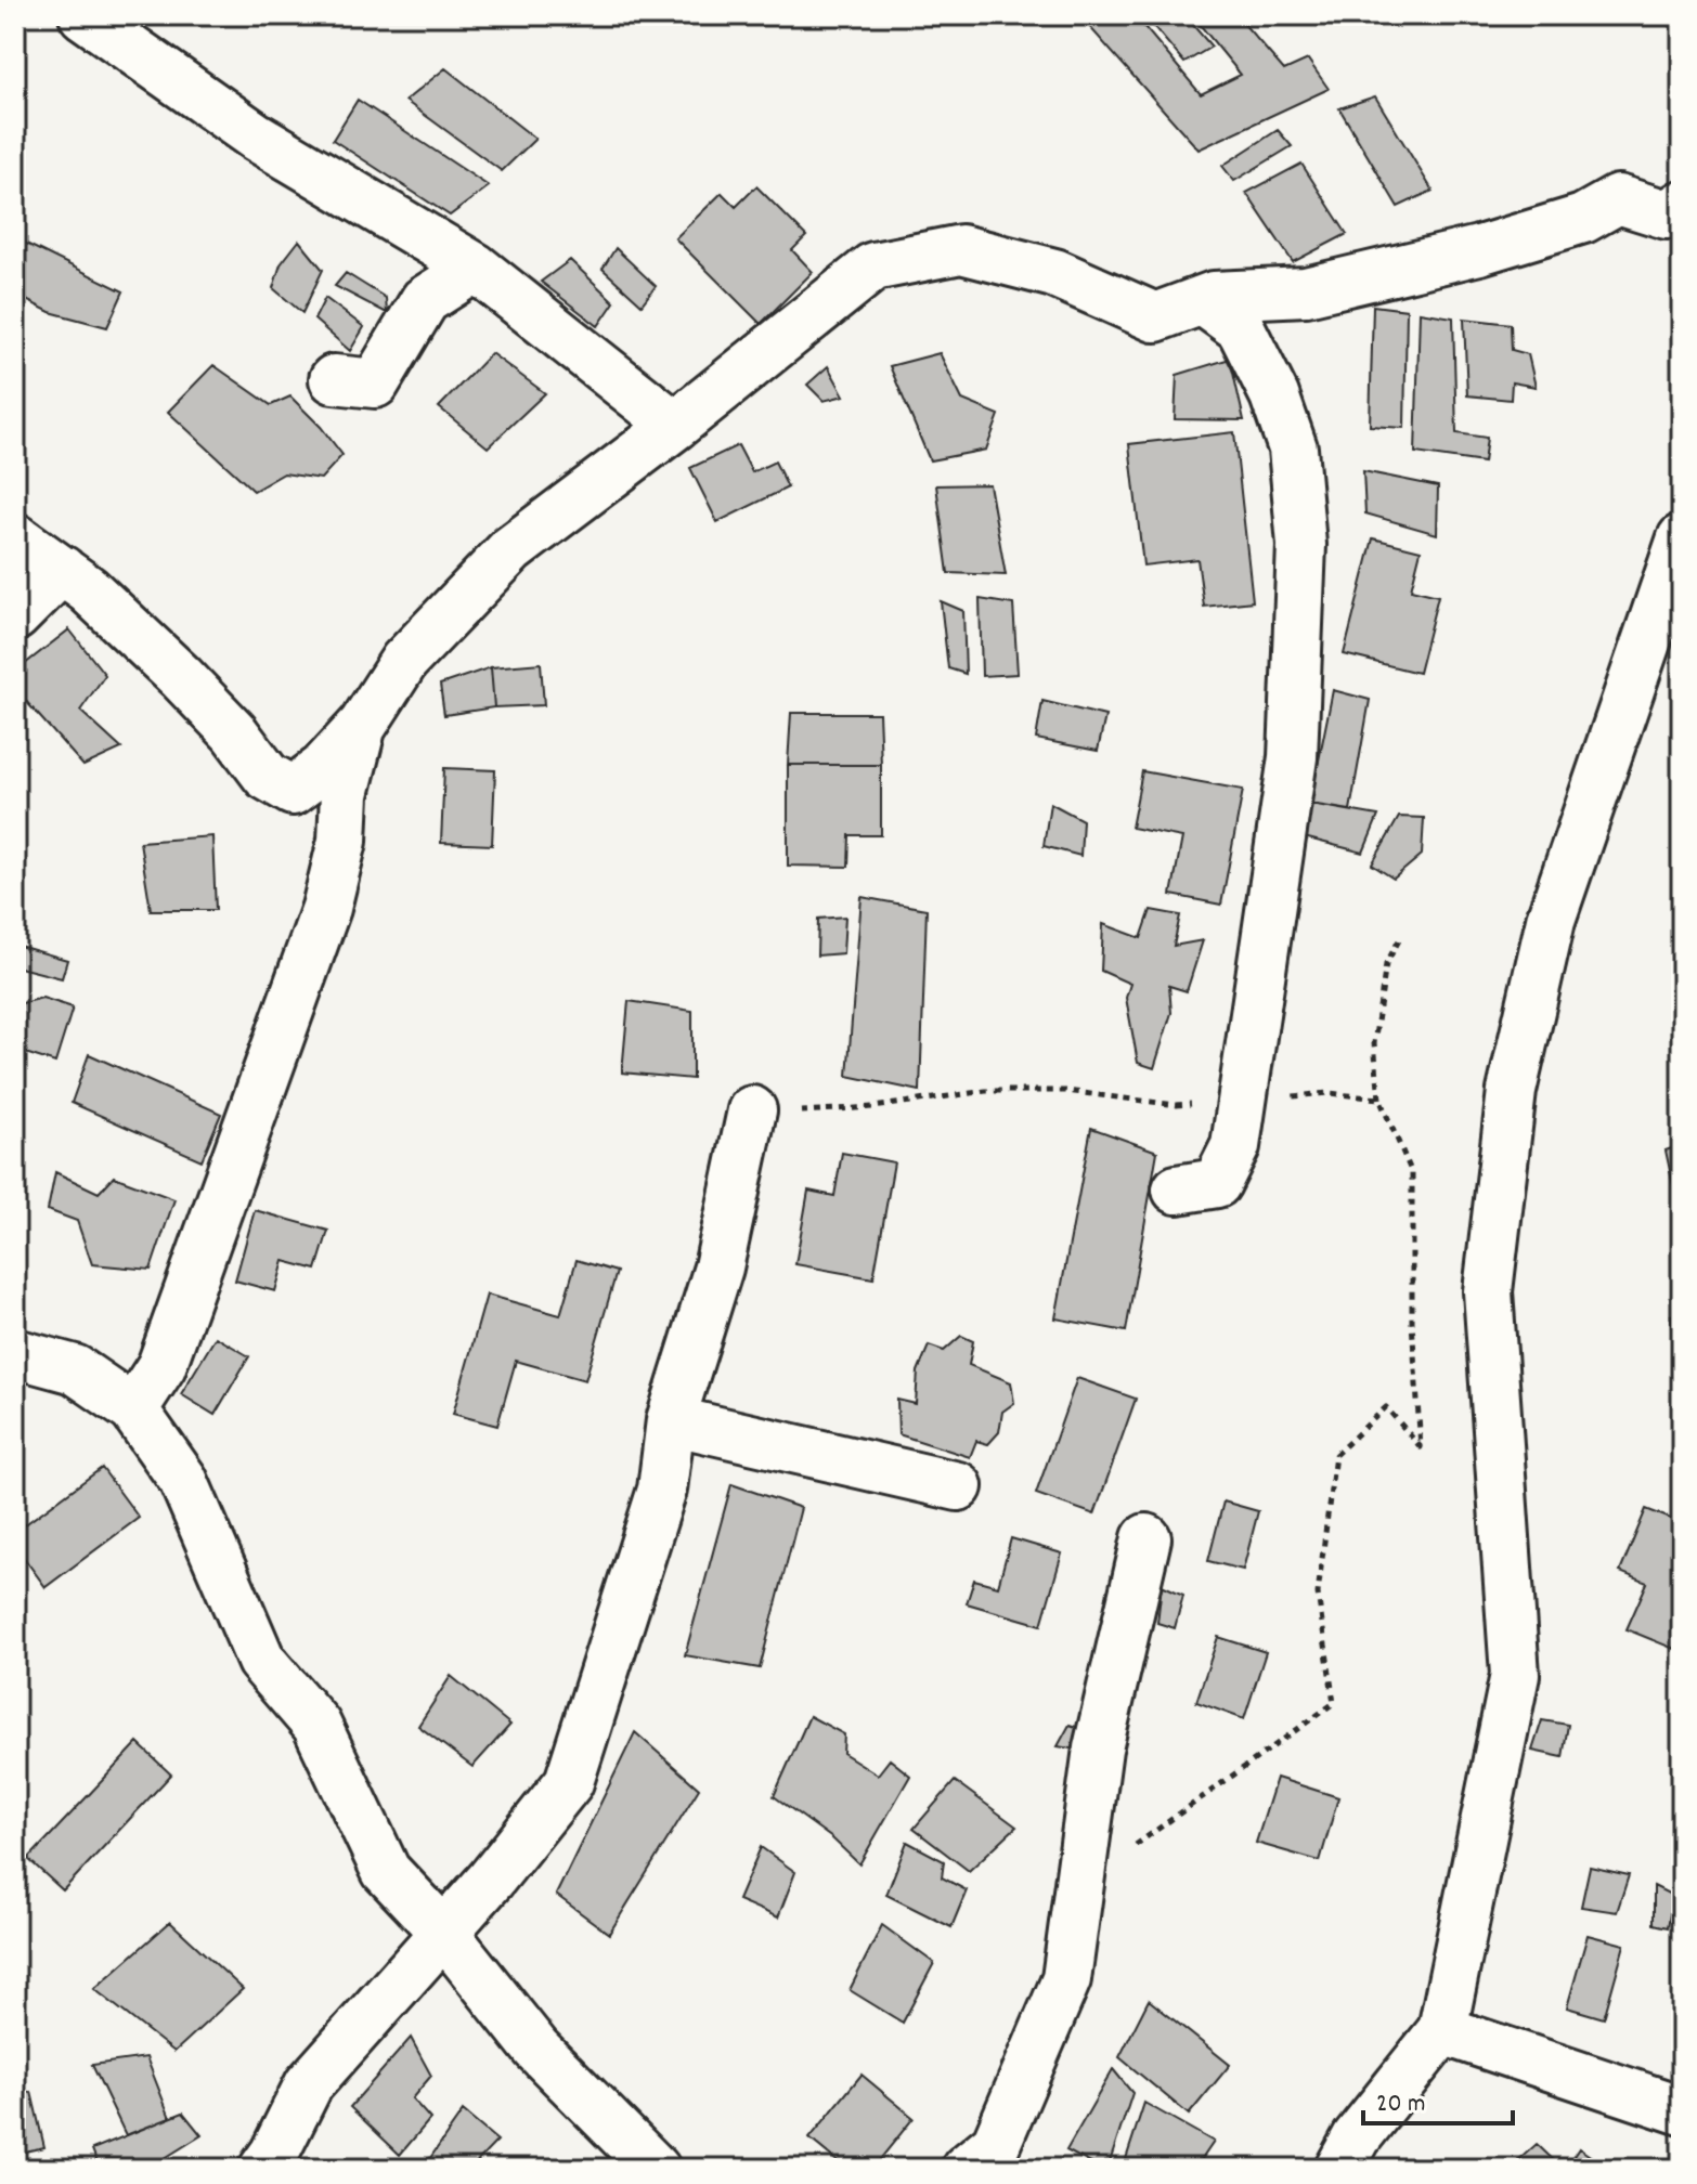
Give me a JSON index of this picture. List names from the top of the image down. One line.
{"scale_bar":"20 m"}
